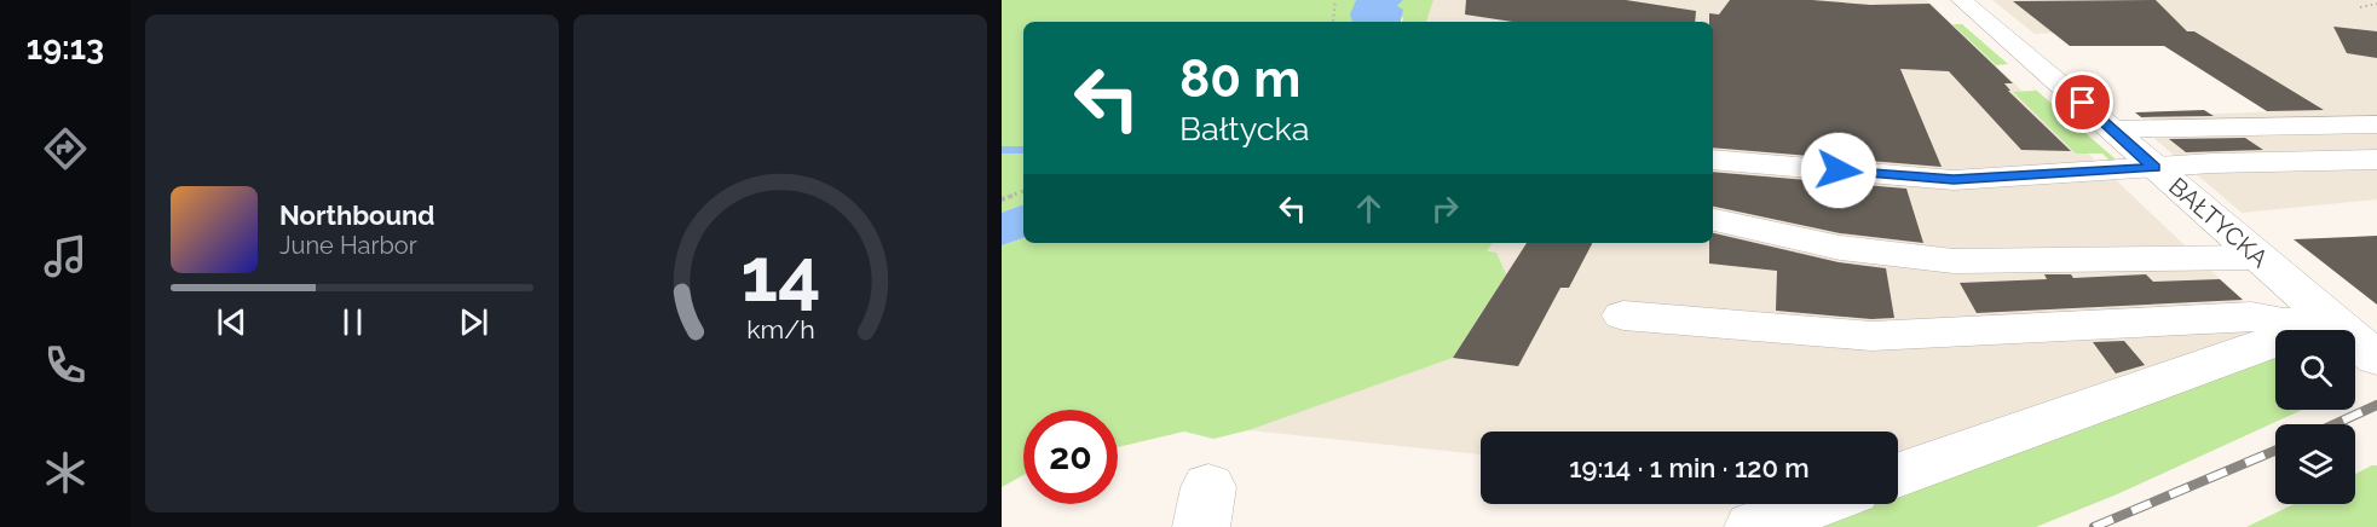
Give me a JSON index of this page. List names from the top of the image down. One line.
{"streets":{"main road":["BAŁTYCKA"]},"page":{"tabs":"19:13","turn":["80 m","Bałtycka"],"song":["Northbound","June Harbor"],"limit":"20","trip":"19:14 · 1 min · 120 m","gauge":["14","km/h"]}}
